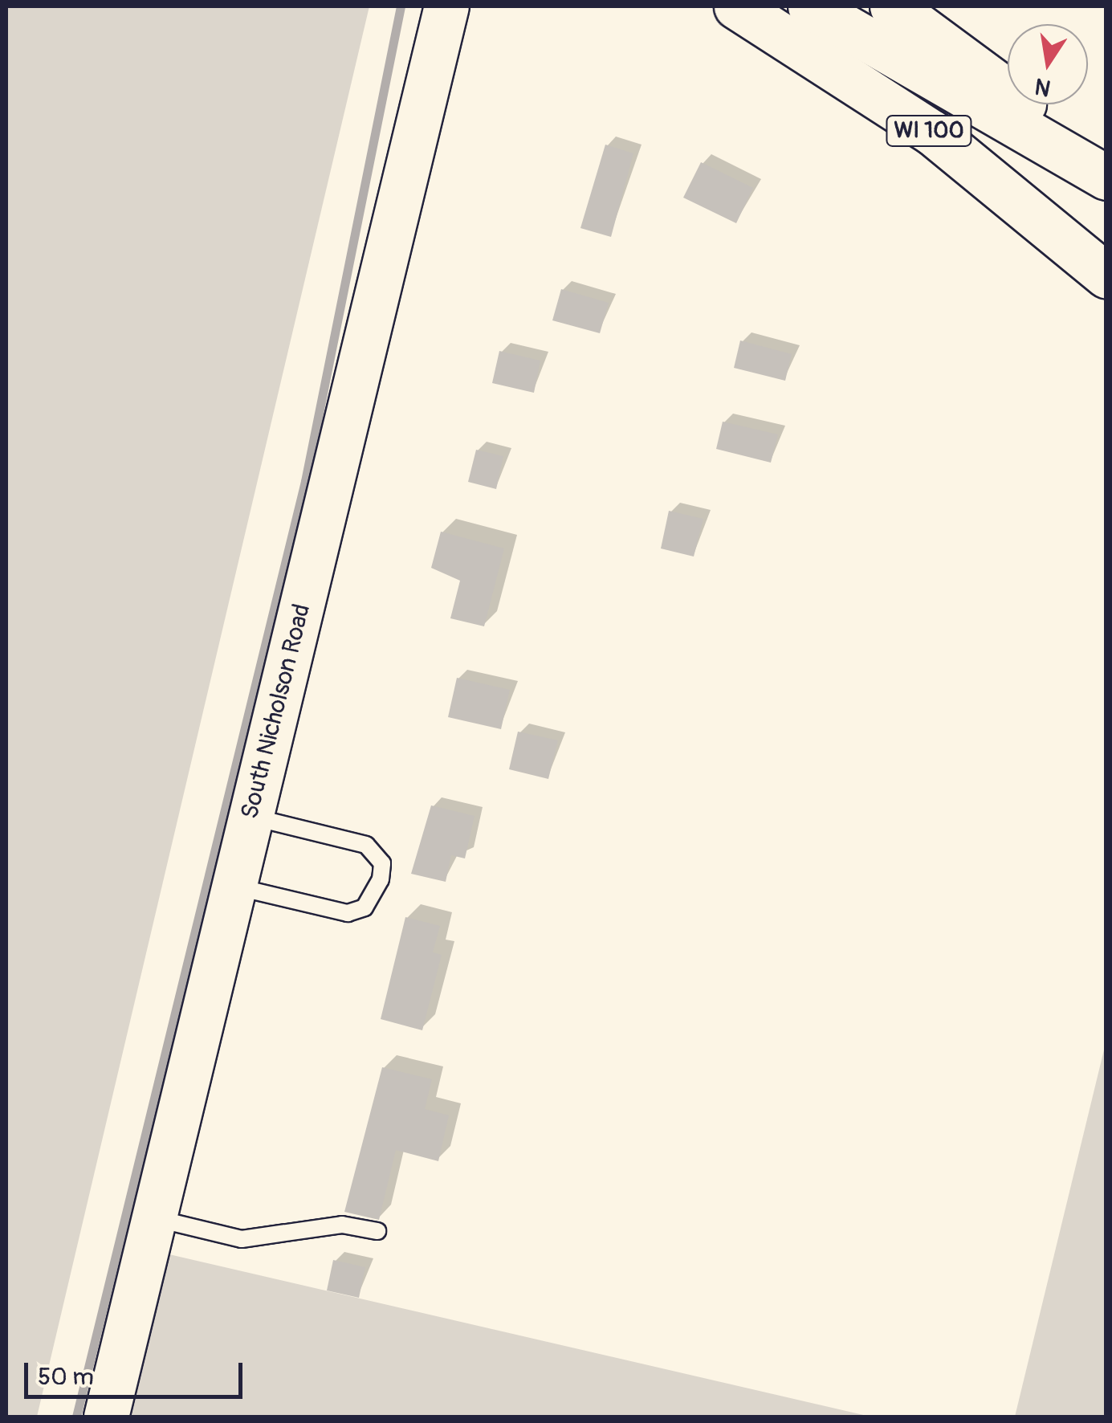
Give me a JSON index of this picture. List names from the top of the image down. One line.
{"streets":{"street":["WI 100","South Nicholson Road"]},"scale_bar":"50 m","north":"bottom"}
